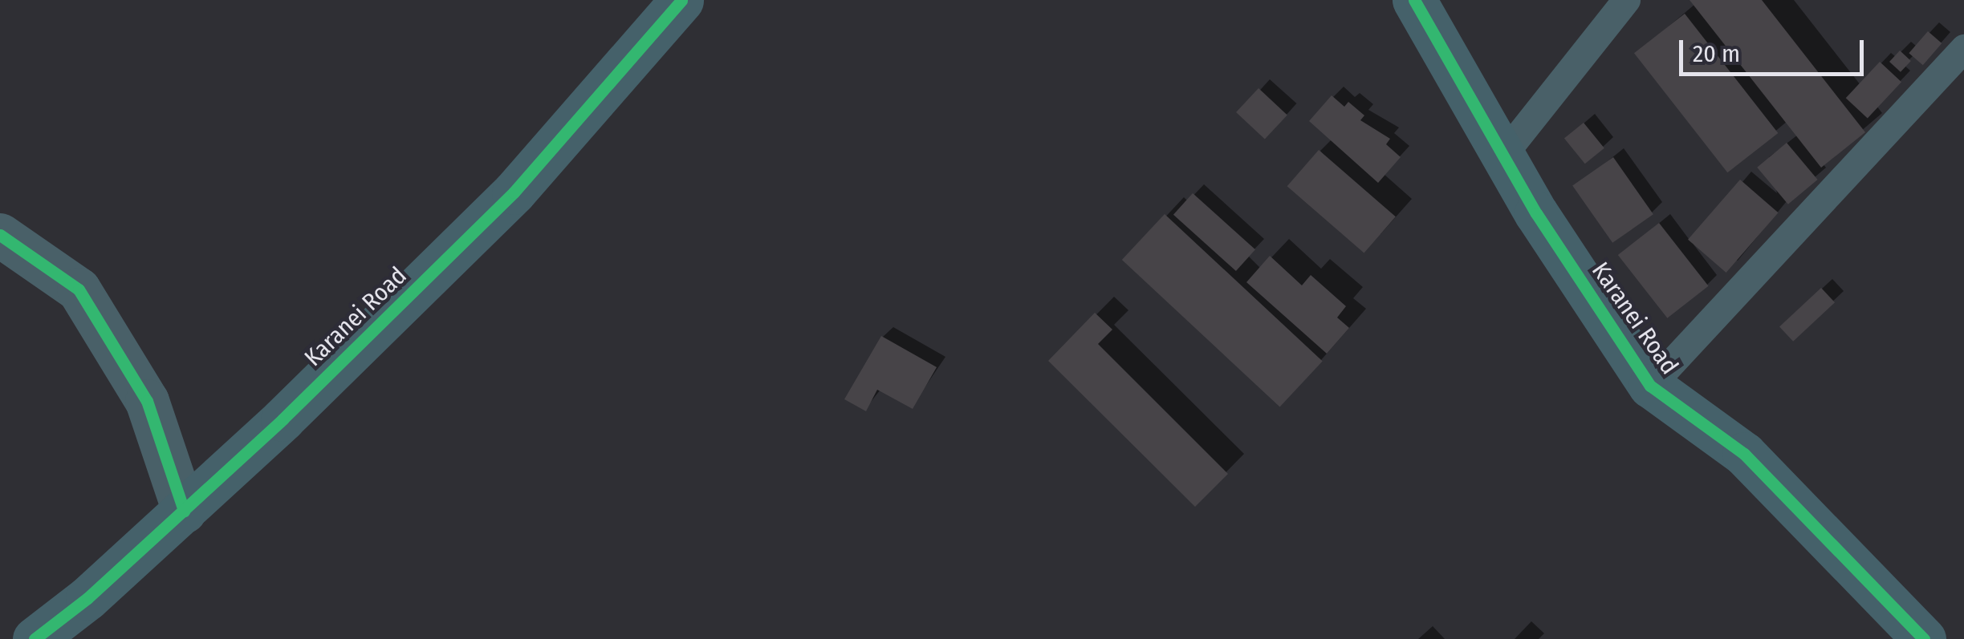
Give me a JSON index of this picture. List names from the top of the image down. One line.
{"streets":{"street":["Karanei Road"]},"scale_bar":"20 m"}
